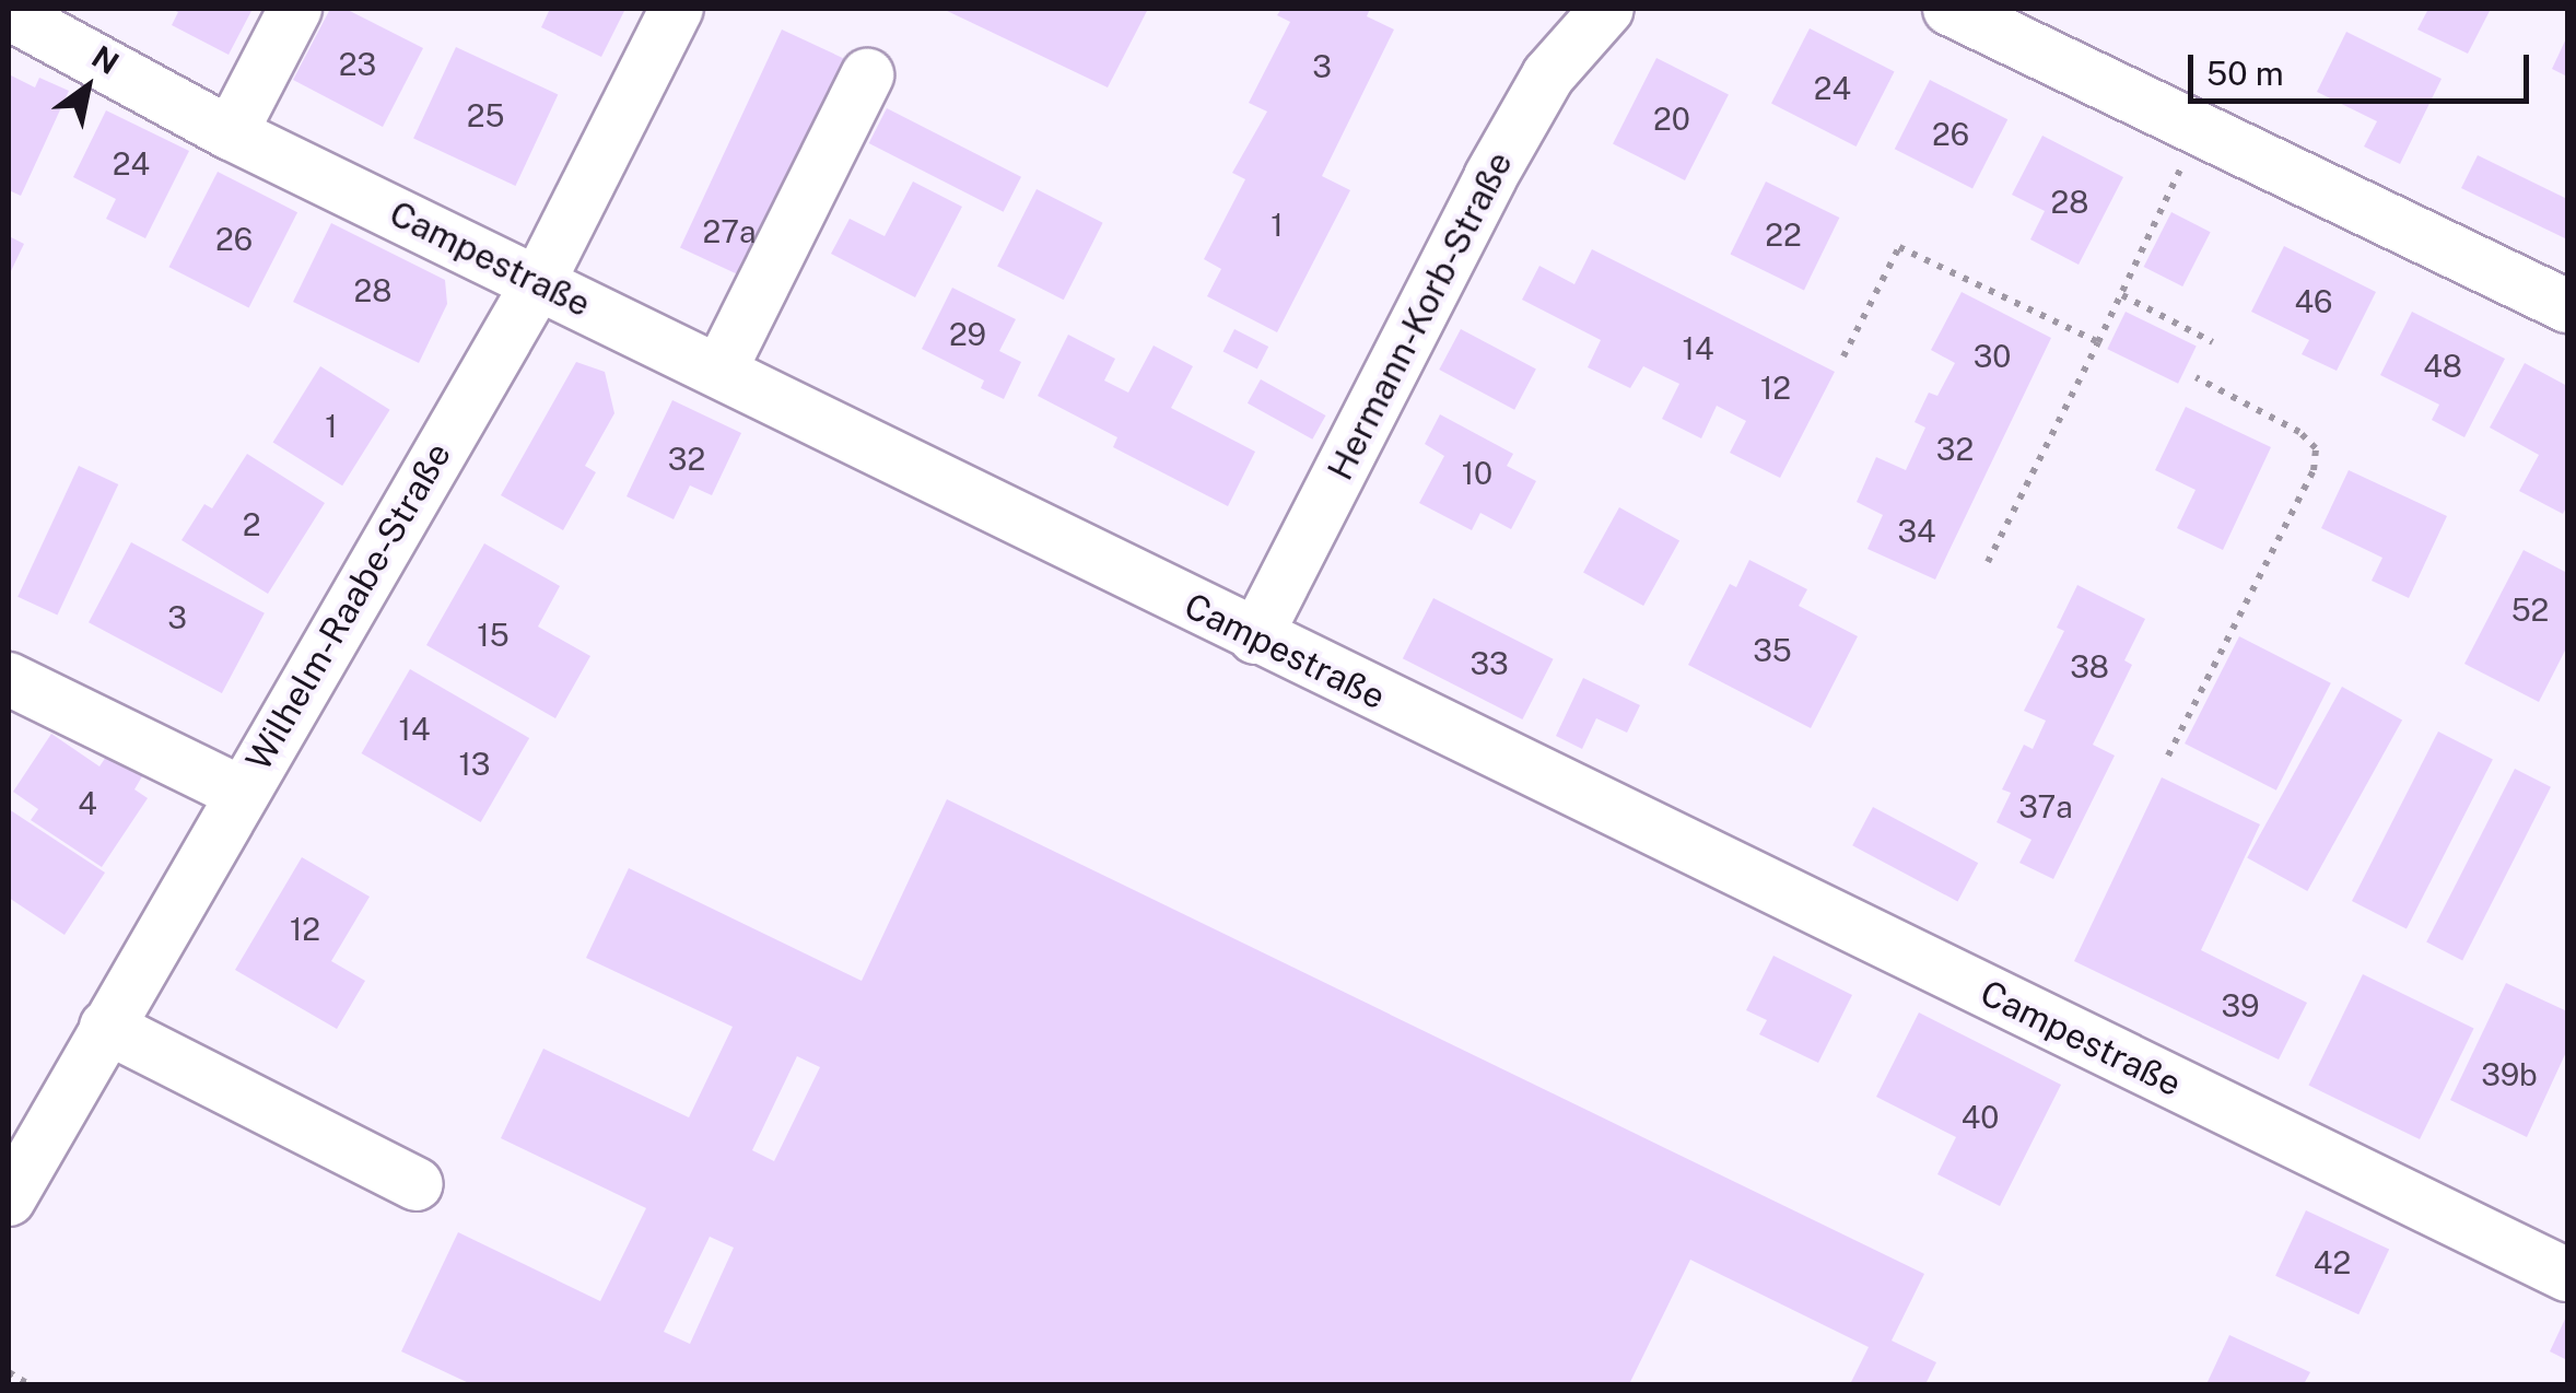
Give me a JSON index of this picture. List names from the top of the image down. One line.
{"streets":{"street":["Campestraße","Hermann-Korb-Straße","Wilhelm-Raabe-Straße"]},"crossings":[["Campestraße","Hermann-Korb-Straße"],["Campestraße","Wilhelm-Raabe-Straße"]],"house_numbers":["23","3","24","25","20","26","24","28","1","27a","22","26","28","46","29","14","30","48","12","1","32","32","10","2","34","52","3","15","35","33","38","14","13","4","37a","12","39","39b","40","42"],"scale_bar":"50 m","north":"top right"}
